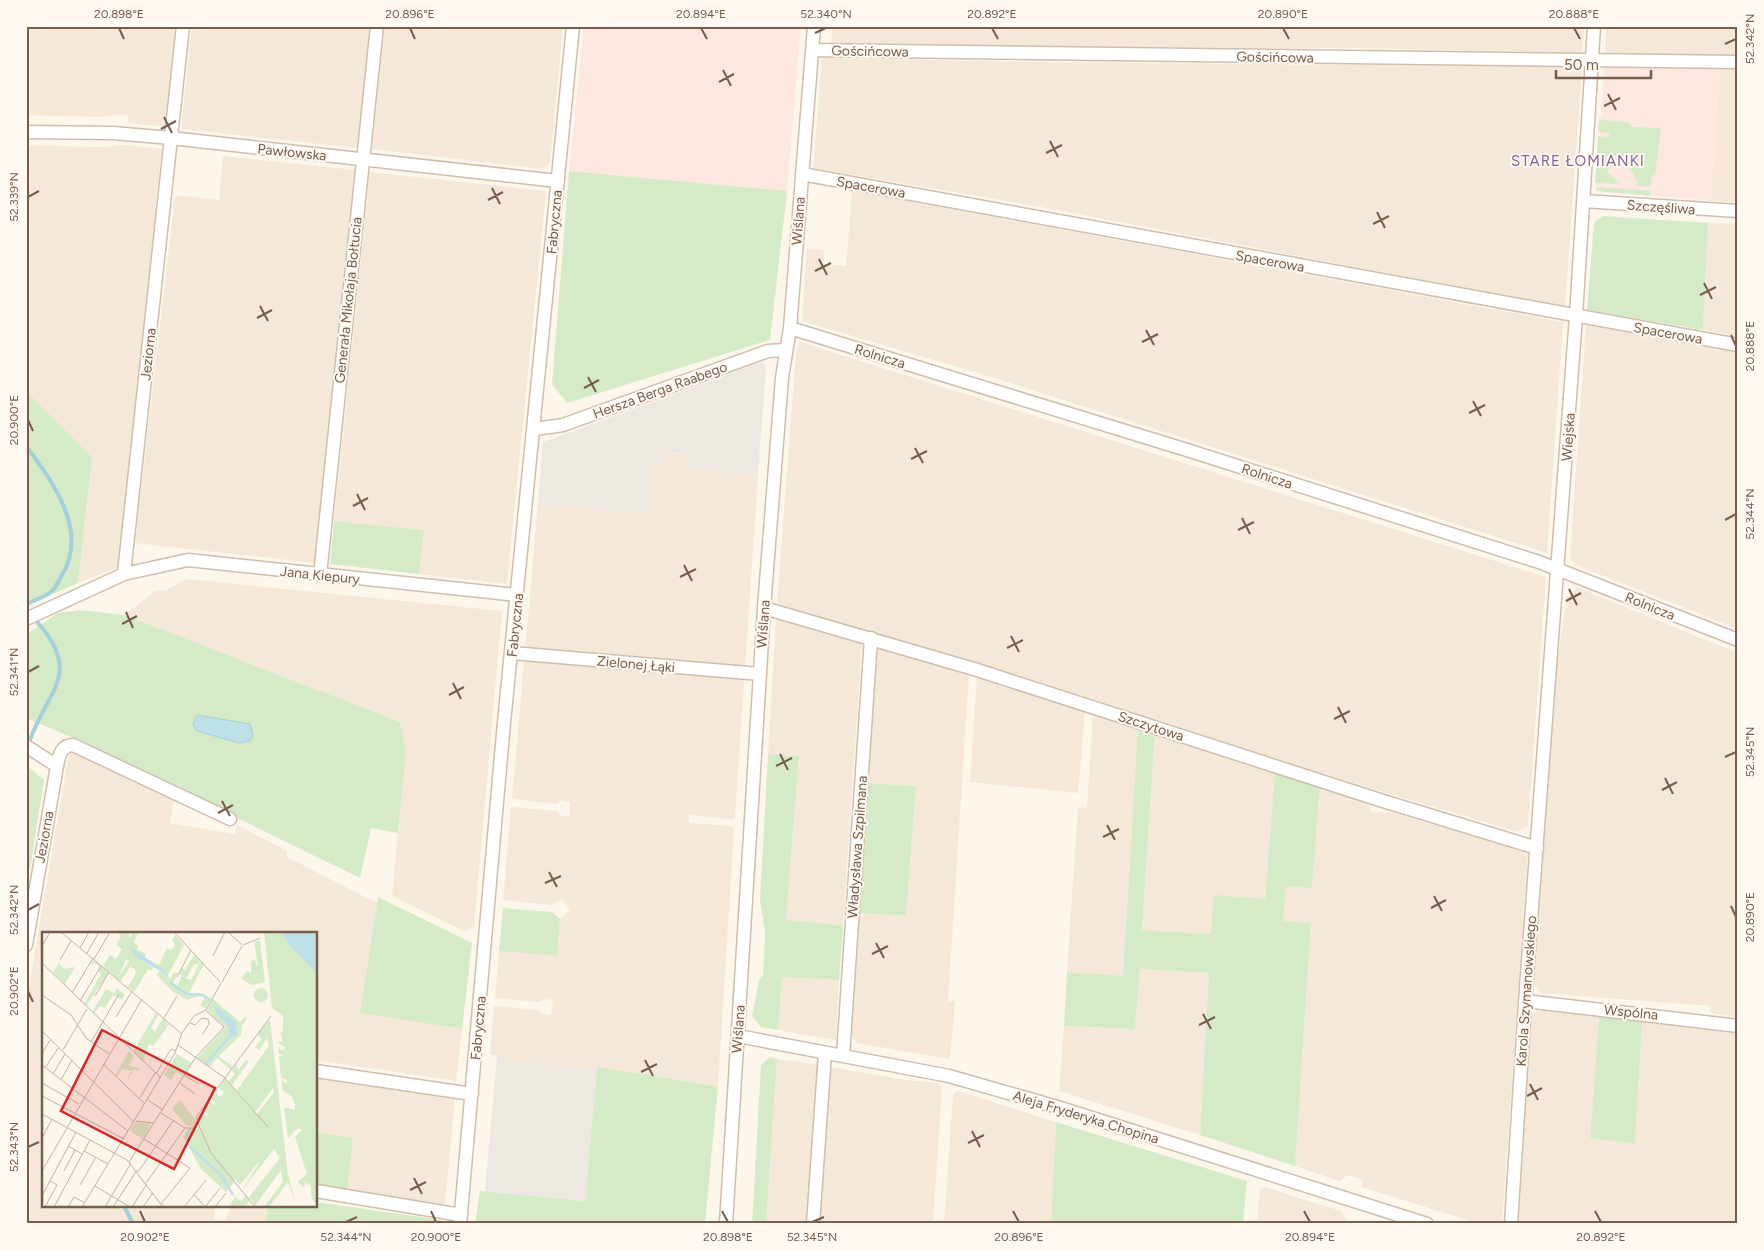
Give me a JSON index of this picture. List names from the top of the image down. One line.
{"streets":{"street":["Gościńcowa","Pawłowska","Spacerowa","Szczęśliwa","Wiślana","Fabryczna","Generała Mikołaja Bołtucia","Jeziorna","Rolnicza","Hersza Berga Raabego","Wiejska","Jana Kiepury","Zielonej Łąki","Szczytowa","Władysława Szpilmana","Karola Szymanowskiego","Wspólna","Aleja Fryderyka Chopina"]},"crossings":[["Gościńcowa","Wiślana"],["Gościńcowa","Wiejska"],["Pawłowska","Fabryczna"],["Pawłowska","Generała Mikołaja Bołtucia"],["Pawłowska","Jeziorna"],["Spacerowa","Wiślana"],["Spacerowa","Wiejska"],["Szczęśliwa","Wiejska"],["Wiślana","Rolnicza"],["Wiślana","Hersza Berga Raabego"],["Wiślana","Zielonej Łąki"],["Wiślana","Szczytowa"],["Wiślana","Aleja Fryderyka Chopina"],["Fabryczna","Hersza Berga Raabego"],["Fabryczna","Jana Kiepury"],["Fabryczna","Zielonej Łąki"],["Generała Mikołaja Bołtucia","Jana Kiepury"],["Jeziorna","Jana Kiepury"],["Rolnicza","Wiejska"],["Wiejska","Szczytowa"],["Wiejska","Karola Szymanowskiego"],["Szczytowa","Władysława Szpilmana"],["Szczytowa","Karola Szymanowskiego"],["Władysława Szpilmana","Aleja Fryderyka Chopina"],["Karola Szymanowskiego","Wspólna"]],"districts":["STARE ŁOMIANKI"],"scale_bar":"50 m","coordinates":["20.898°E","20.896°E","20.894°E","52.340°N","20.892°E","20.890°E","20.888°E","52.342°N","52.339°N","20.900°E","52.344°N","52.341°N","52.345°N","20.902°E","52.343°N"]}
